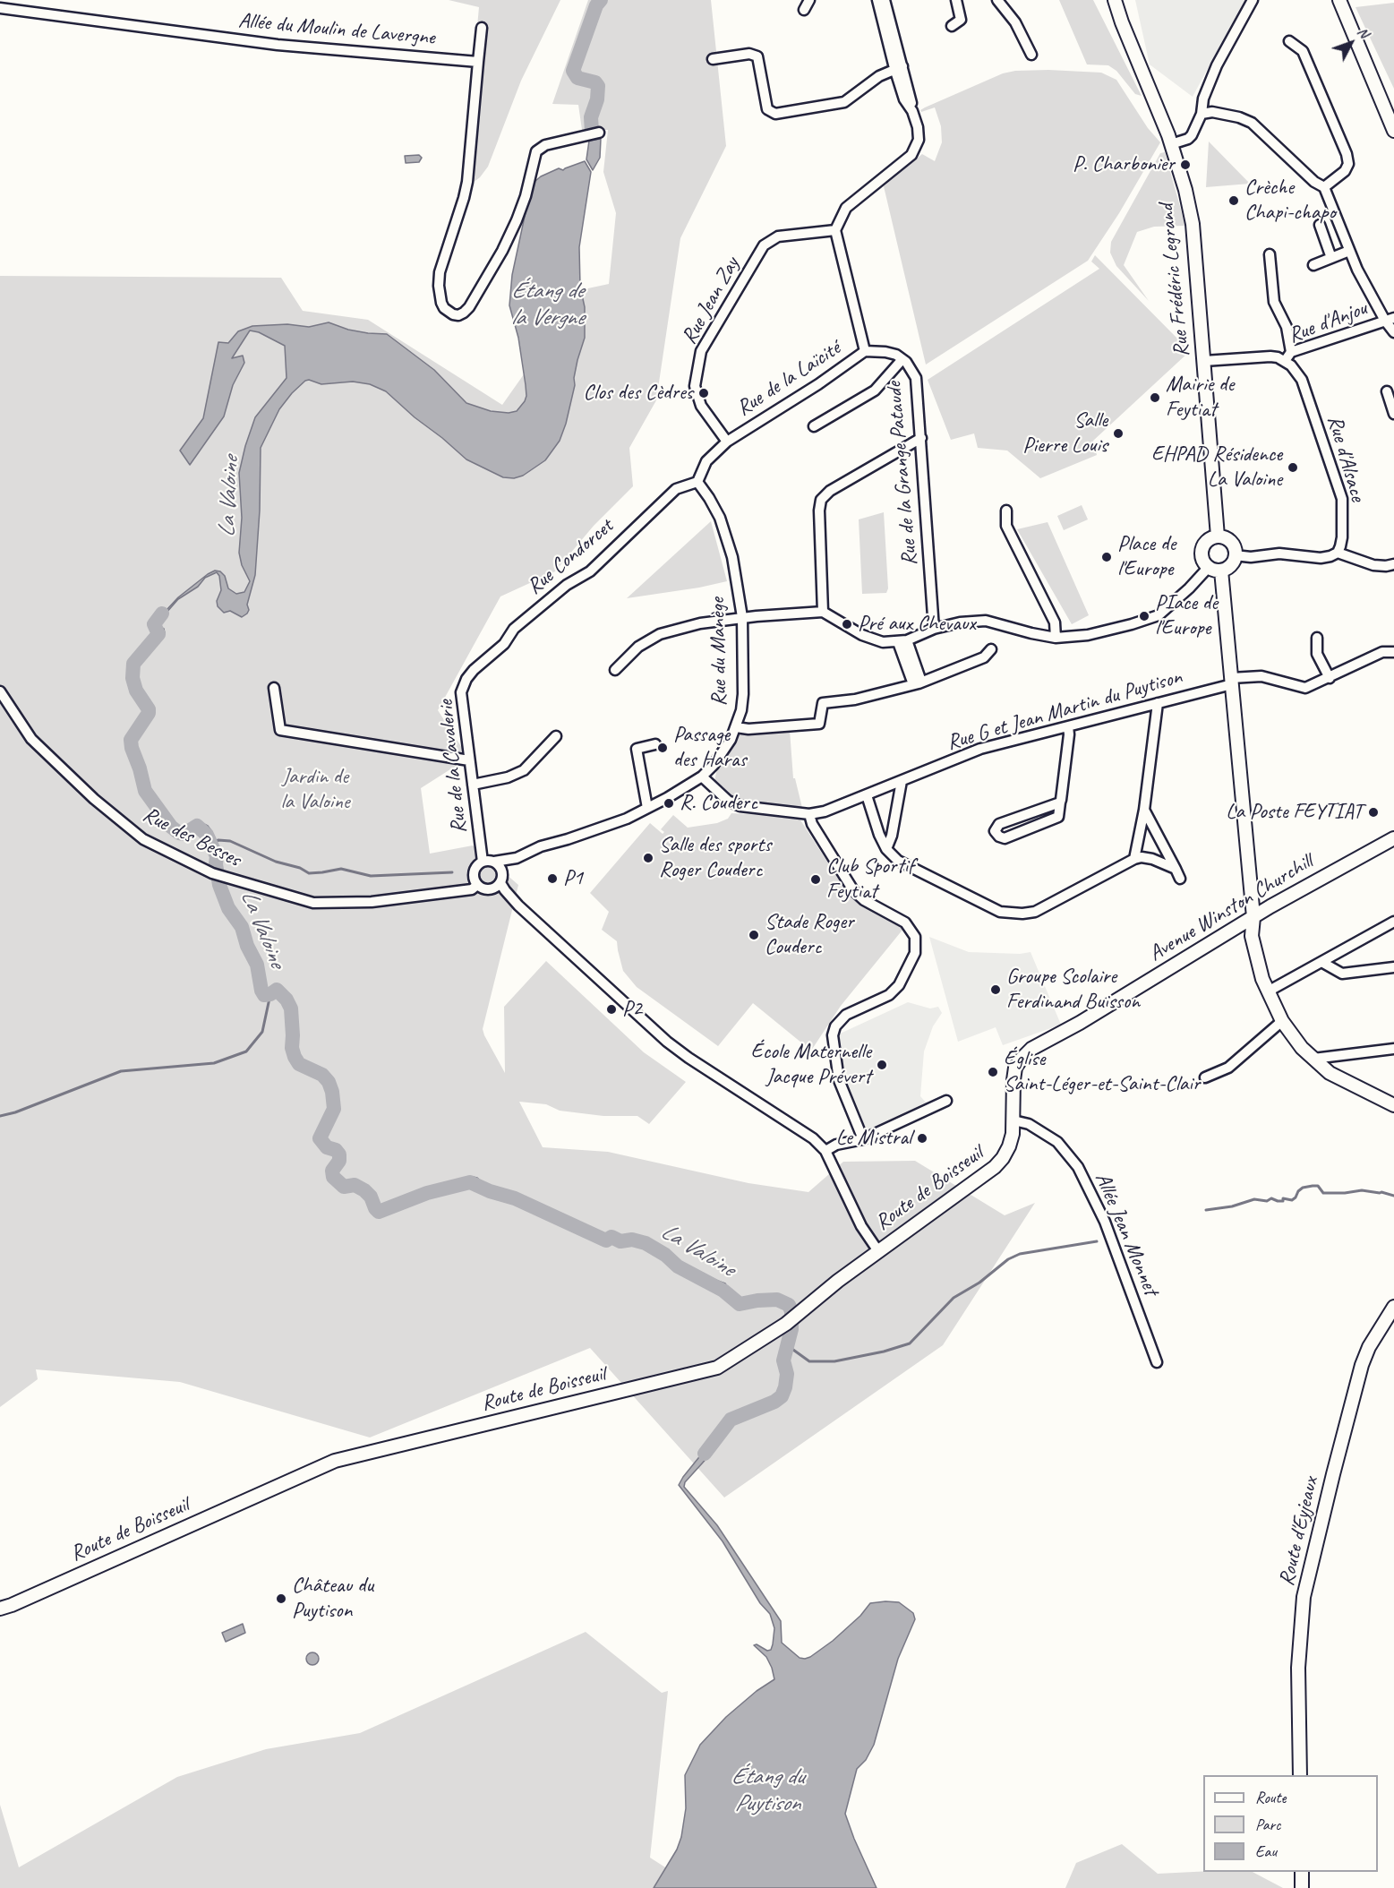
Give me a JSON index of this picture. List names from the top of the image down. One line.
{"streets":{"main road":["Rue Frédéric Legrand","Avenue Winston Churchill","Route de Boisseuil","Route d'Eyjeaux"],"street":["Allée du Moulin de Lavergne","Rue Jean Zay","Rue d'Anjou","Rue de la Laïcité","Rue d'Alsace","Rue de la Grange Pataude","Rue Condorcet","Rue du Manège","Rue G et Jean Martin du Puytison","Rue de la Cavalerie","Rue des Besses","Allée Jean Monnet"]},"crossings":[["Rue Jean Zay","Rue de la Laïcité"],["Rue d'Anjou","Rue d'Alsace"],["Rue de la Laïcité","Rue de la Grange Pataude"],["Rue de la Laïcité","Rue Condorcet"],["Rue de la Laïcité","Rue du Manège"],["Rue Condorcet","Rue du Manège"],["Rue Condorcet","Rue de la Cavalerie"],["Rue du Manège","Rue G et Jean Martin du Puytison"],["Rue du Manège","Rue de la Cavalerie"],["Rue du Manège","Rue des Besses"],["Rue de la Cavalerie","Rue des Besses"],["Avenue Winston Churchill","Route de Boisseuil"],["Route de Boisseuil","Allée Jean Monnet"]],"water":["Étang de la Vergne","La Valoine","Étang du Puytison"],"parks":["Jardin de la Valoine"],"places":["P. Charbonier","Crèche Chapi-chapo","Clos des Cèdres","Mairie de Feytiat","Salle Pierre Louis","EHPAD Résidence La Valoine","Place de l'Europe","PIace de l'Europe","Pré aux Chevaux","Passage des Haras","R. Couderc","La Poste FEYTIAT","Salle des sports Roger Couderc","P1","Club Sportif Feytiat","Stade Roger Couderc","Groupe Scolaire Ferdinand Buisson","P2","École Maternelle Jacque Prévert","Église Saint-Léger-et-Saint-Clair","Le Mistral","Château du Puytison"],"legend":["Route","Parc","Eau"],"north":"top right"}
